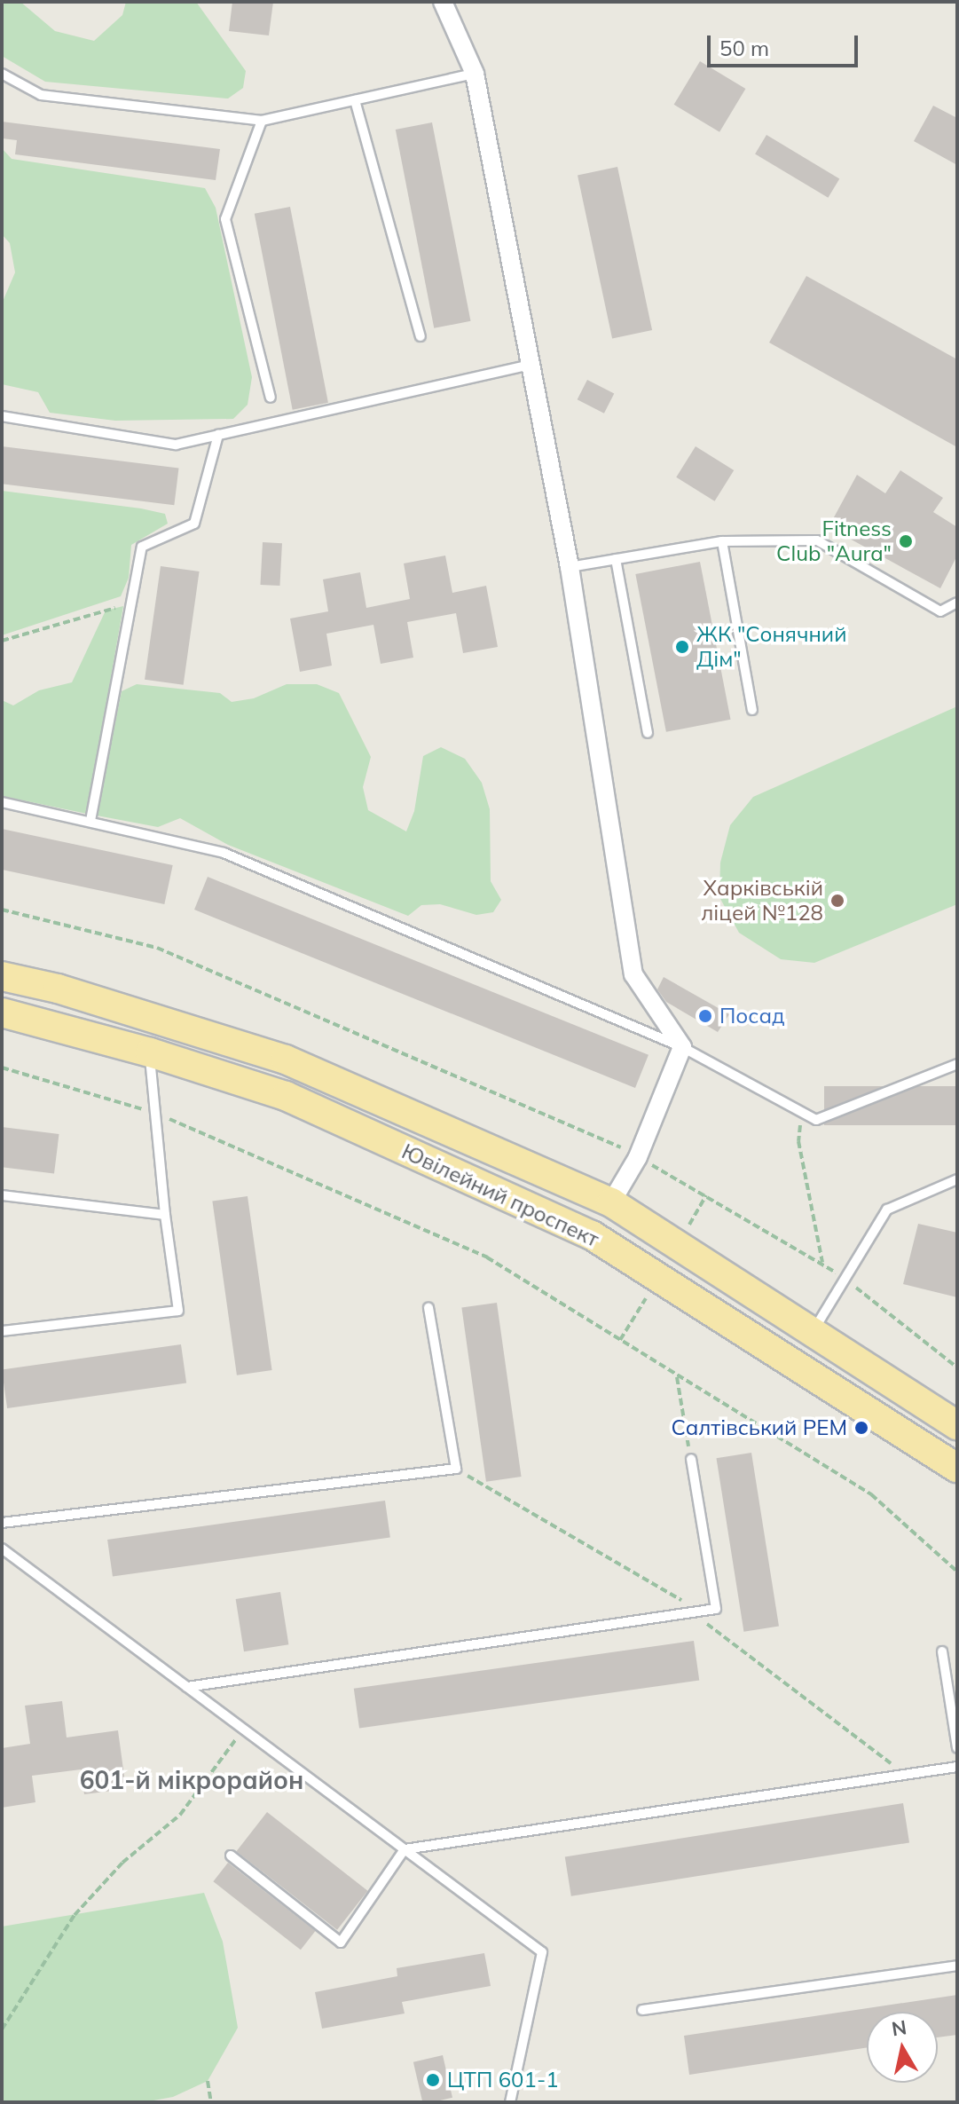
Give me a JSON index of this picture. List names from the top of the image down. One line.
{"streets":{"main road":["Ювілейний проспект"]},"districts":["601-й мікрорайон"],"places":["Fitness Club \"Aura\"","ЖК \"Сонячний Дім\"","Харківській ліцей №128","Посад","Салтівський РЕМ","ЦТП 601-1"],"scale_bar":"50 m","north":"top"}
